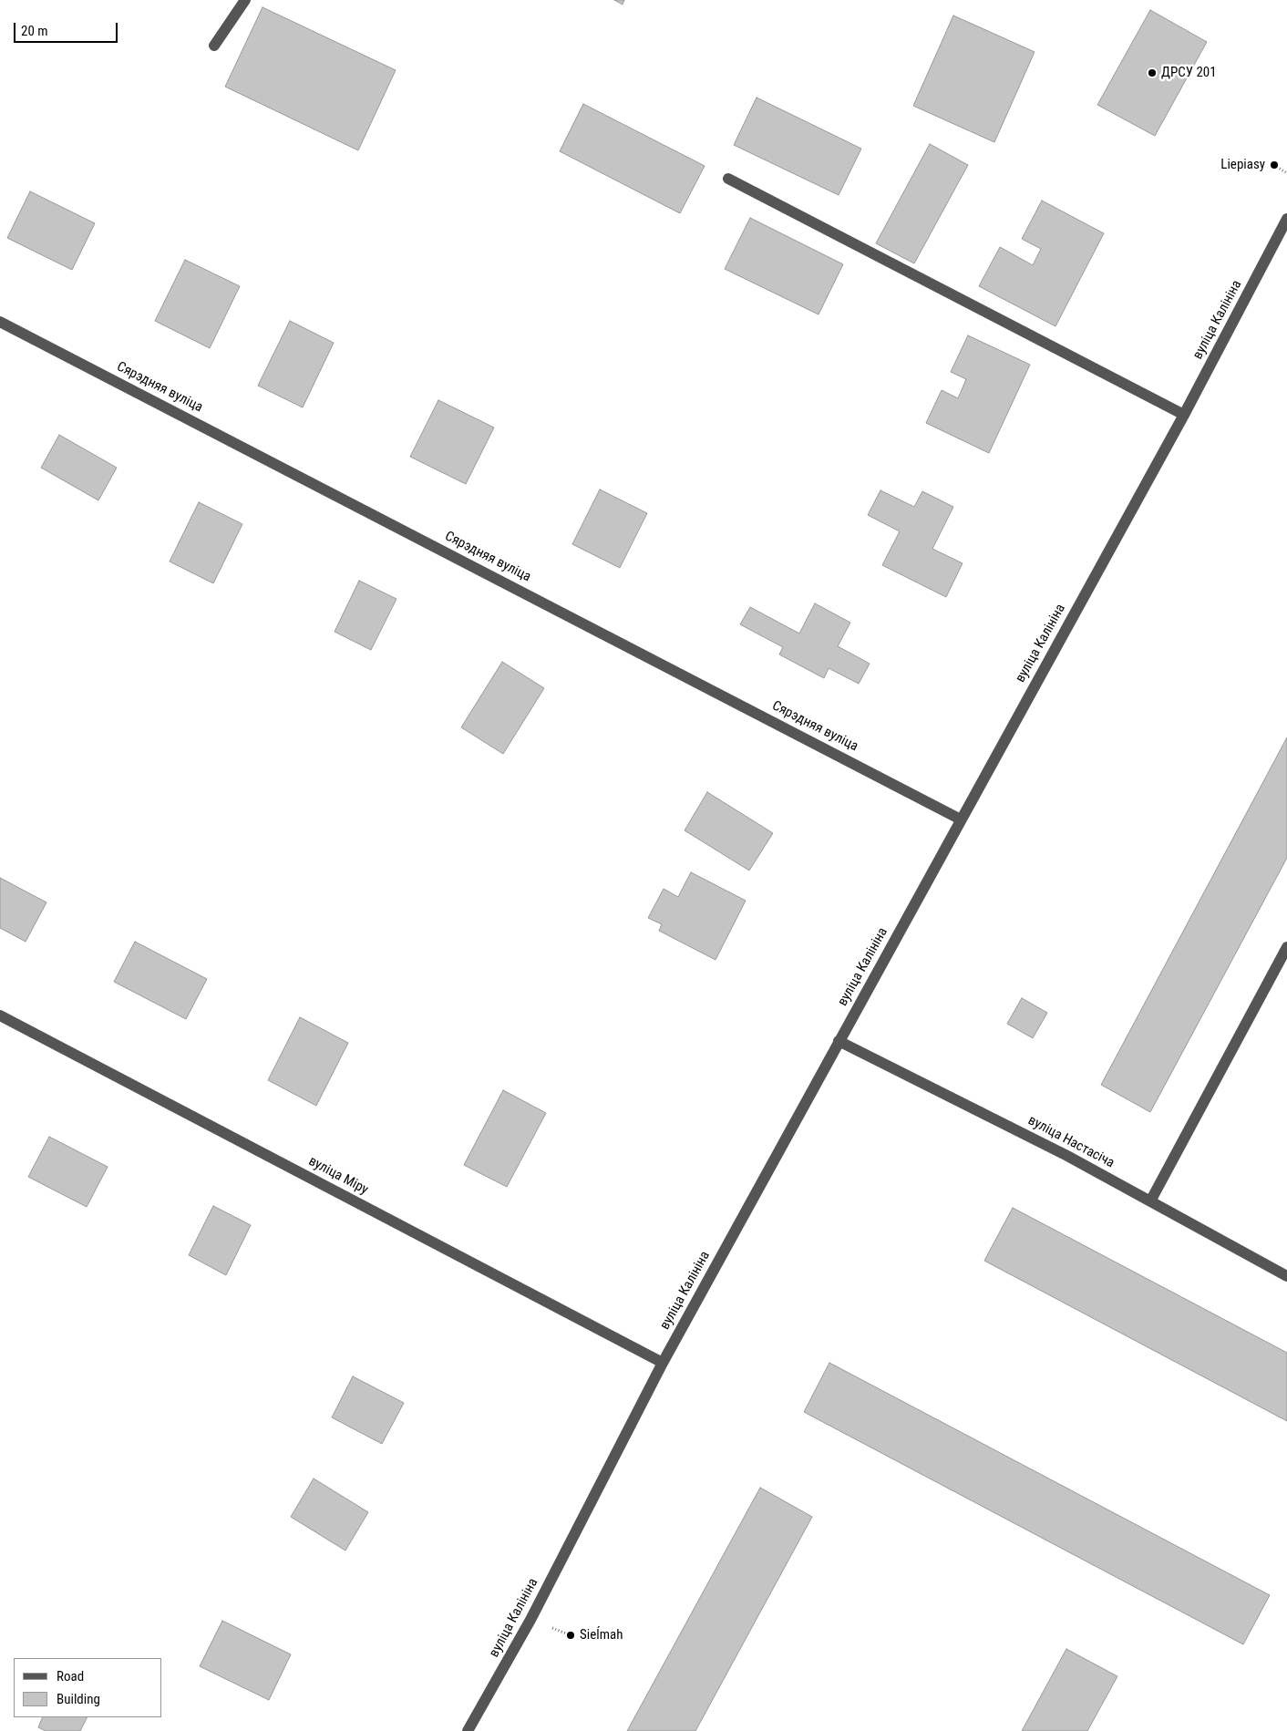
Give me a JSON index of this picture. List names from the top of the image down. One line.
{"streets":{"street":["вуліца Калініна","Сярэдняя вуліца","вуліца Настасіча","вуліца Міру"]},"crossings":[["вуліца Калініна","Сярэдняя вуліца"],["вуліца Калініна","вуліца Настасіча"],["вуліца Калініна","вуліца Міру"]],"places":["ДРСУ 201","Liepiasy","Sieĺmah"],"legend":["Road","Building"],"scale_bar":"20 m"}
